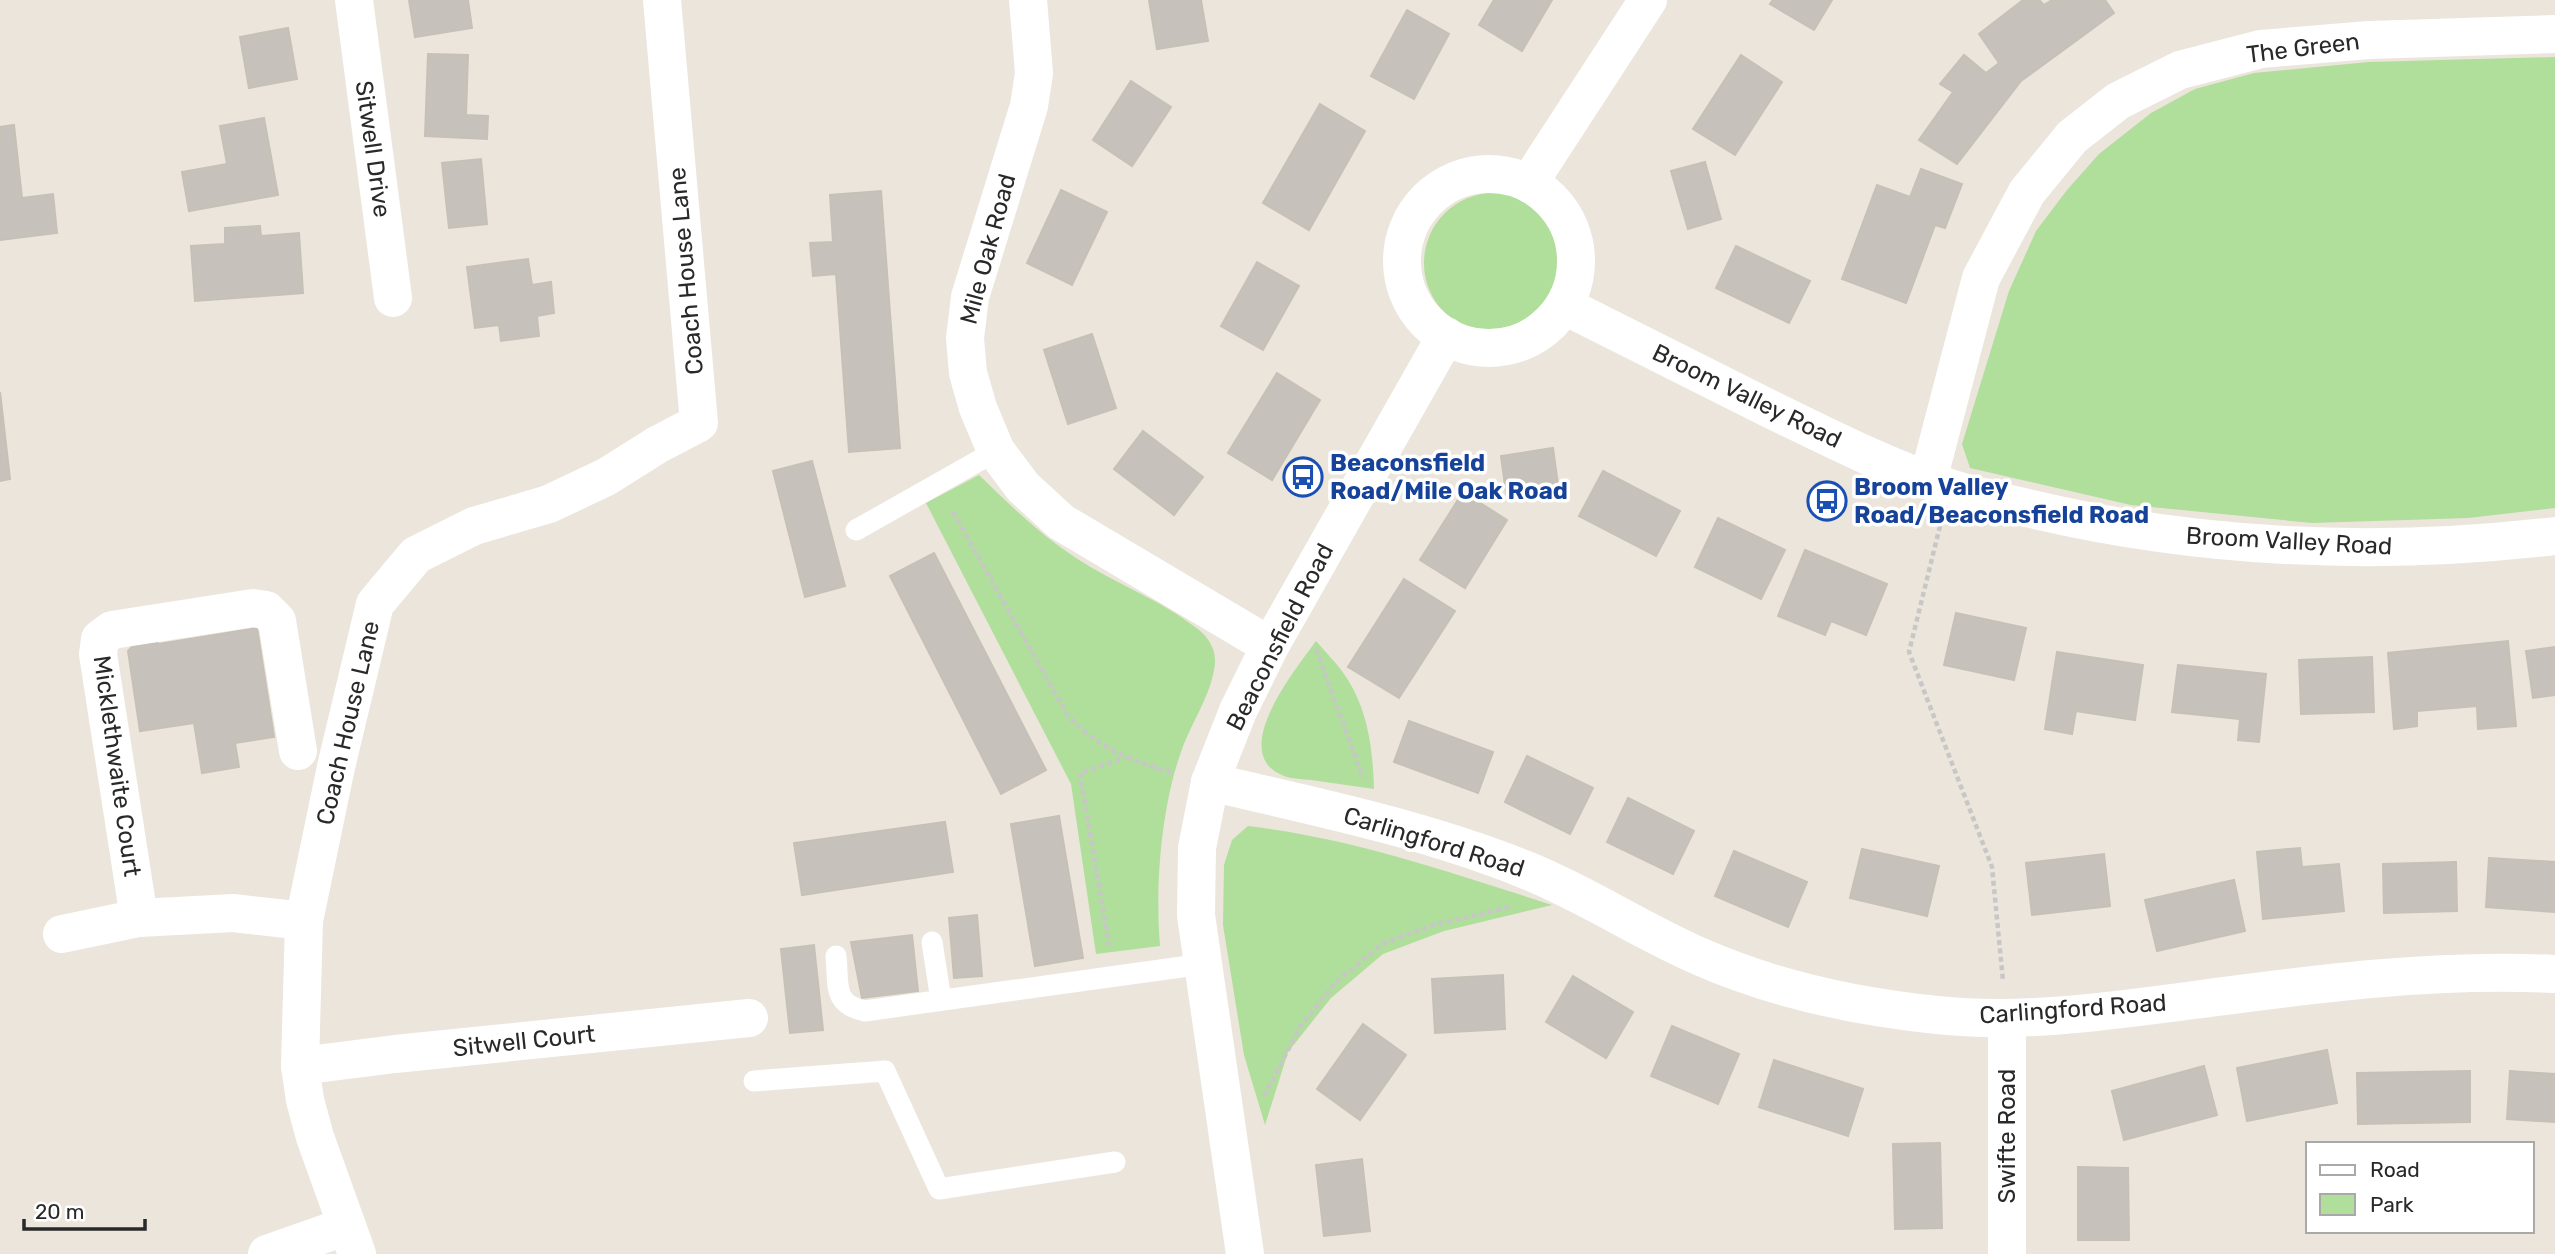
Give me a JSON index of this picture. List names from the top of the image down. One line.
{"streets":{"street":["The Green","Sitwell Drive","Mile Oak Road","Coach House Lane","Broom Valley Road","Beaconsfield Road","Micklethwaite Court","Carlingford Road","Sitwell Court","Swifte Road"]},"crossings":[["The Green","Broom Valley Road"],["Mile Oak Road","Beaconsfield Road"],["Coach House Lane","Sitwell Court"],["Broom Valley Road","Beaconsfield Road"],["Beaconsfield Road","Carlingford Road"],["Carlingford Road","Swifte Road"]],"places":{"bus stop":["Beaconsfield Road/Mile Oak Road","Broom Valley Road/Beaconsfield Road"]},"legend":["Road","Park"],"scale_bar":"20 m"}
